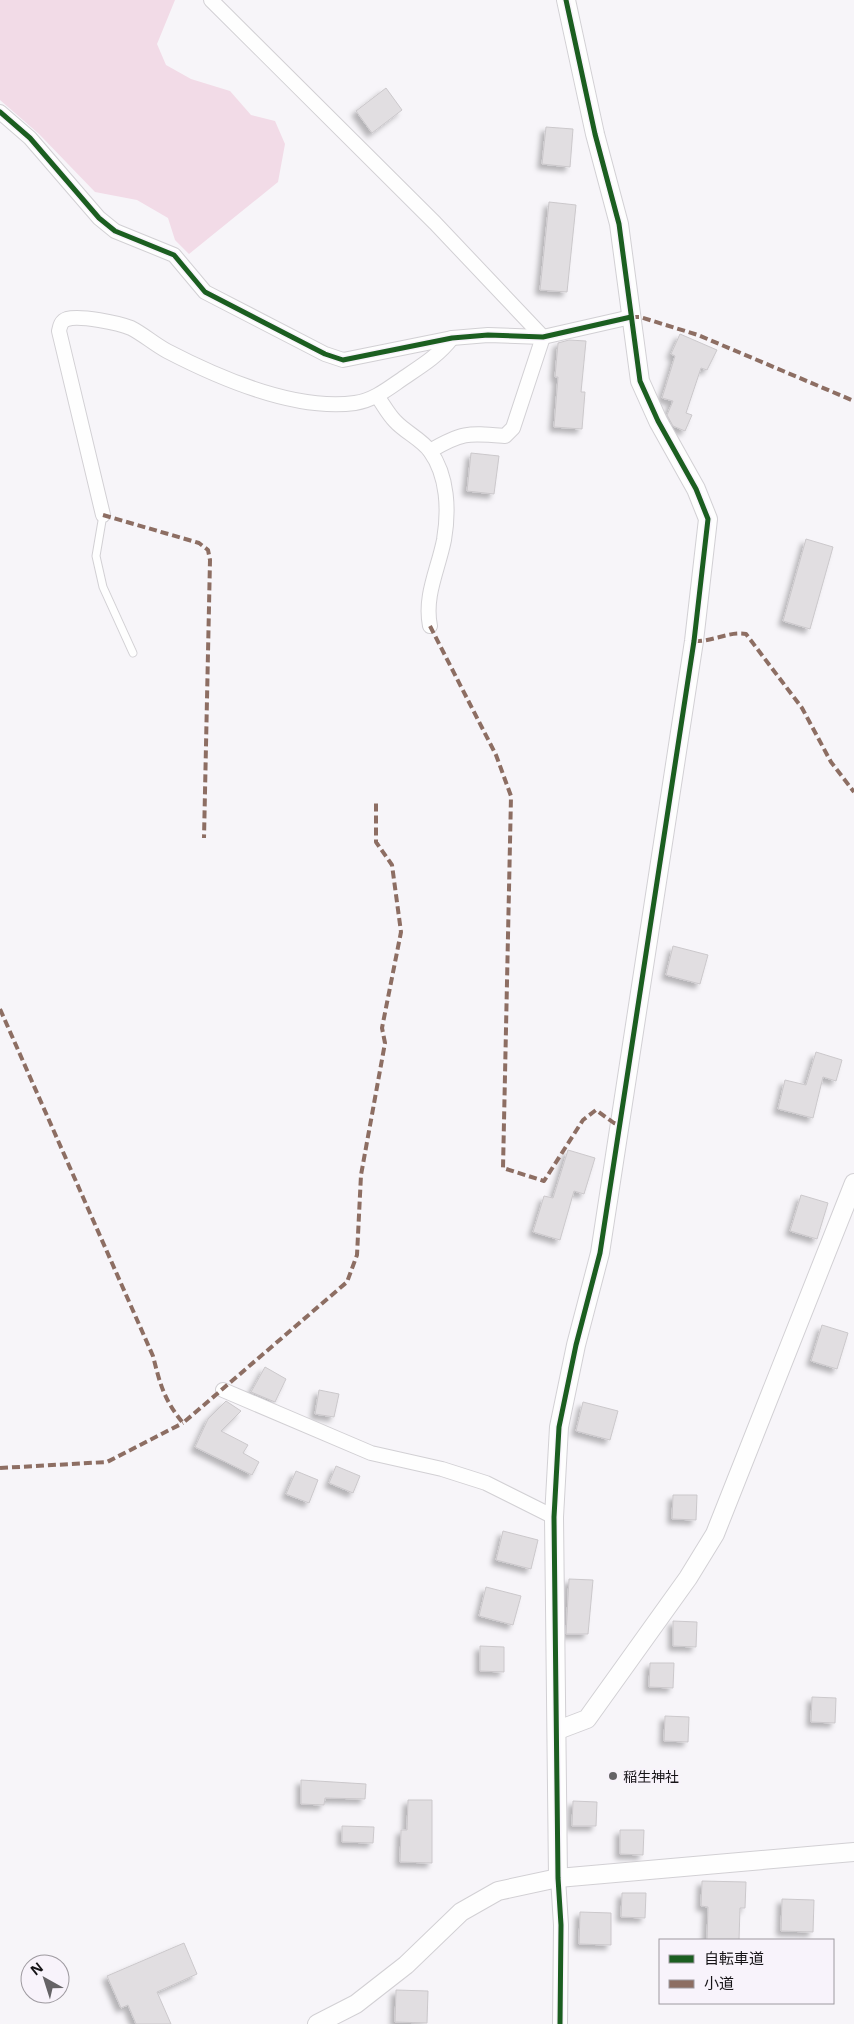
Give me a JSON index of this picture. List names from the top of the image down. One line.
{"places":["稲生神社"],"legend":["自転車道","小道"],"north":"top left"}
